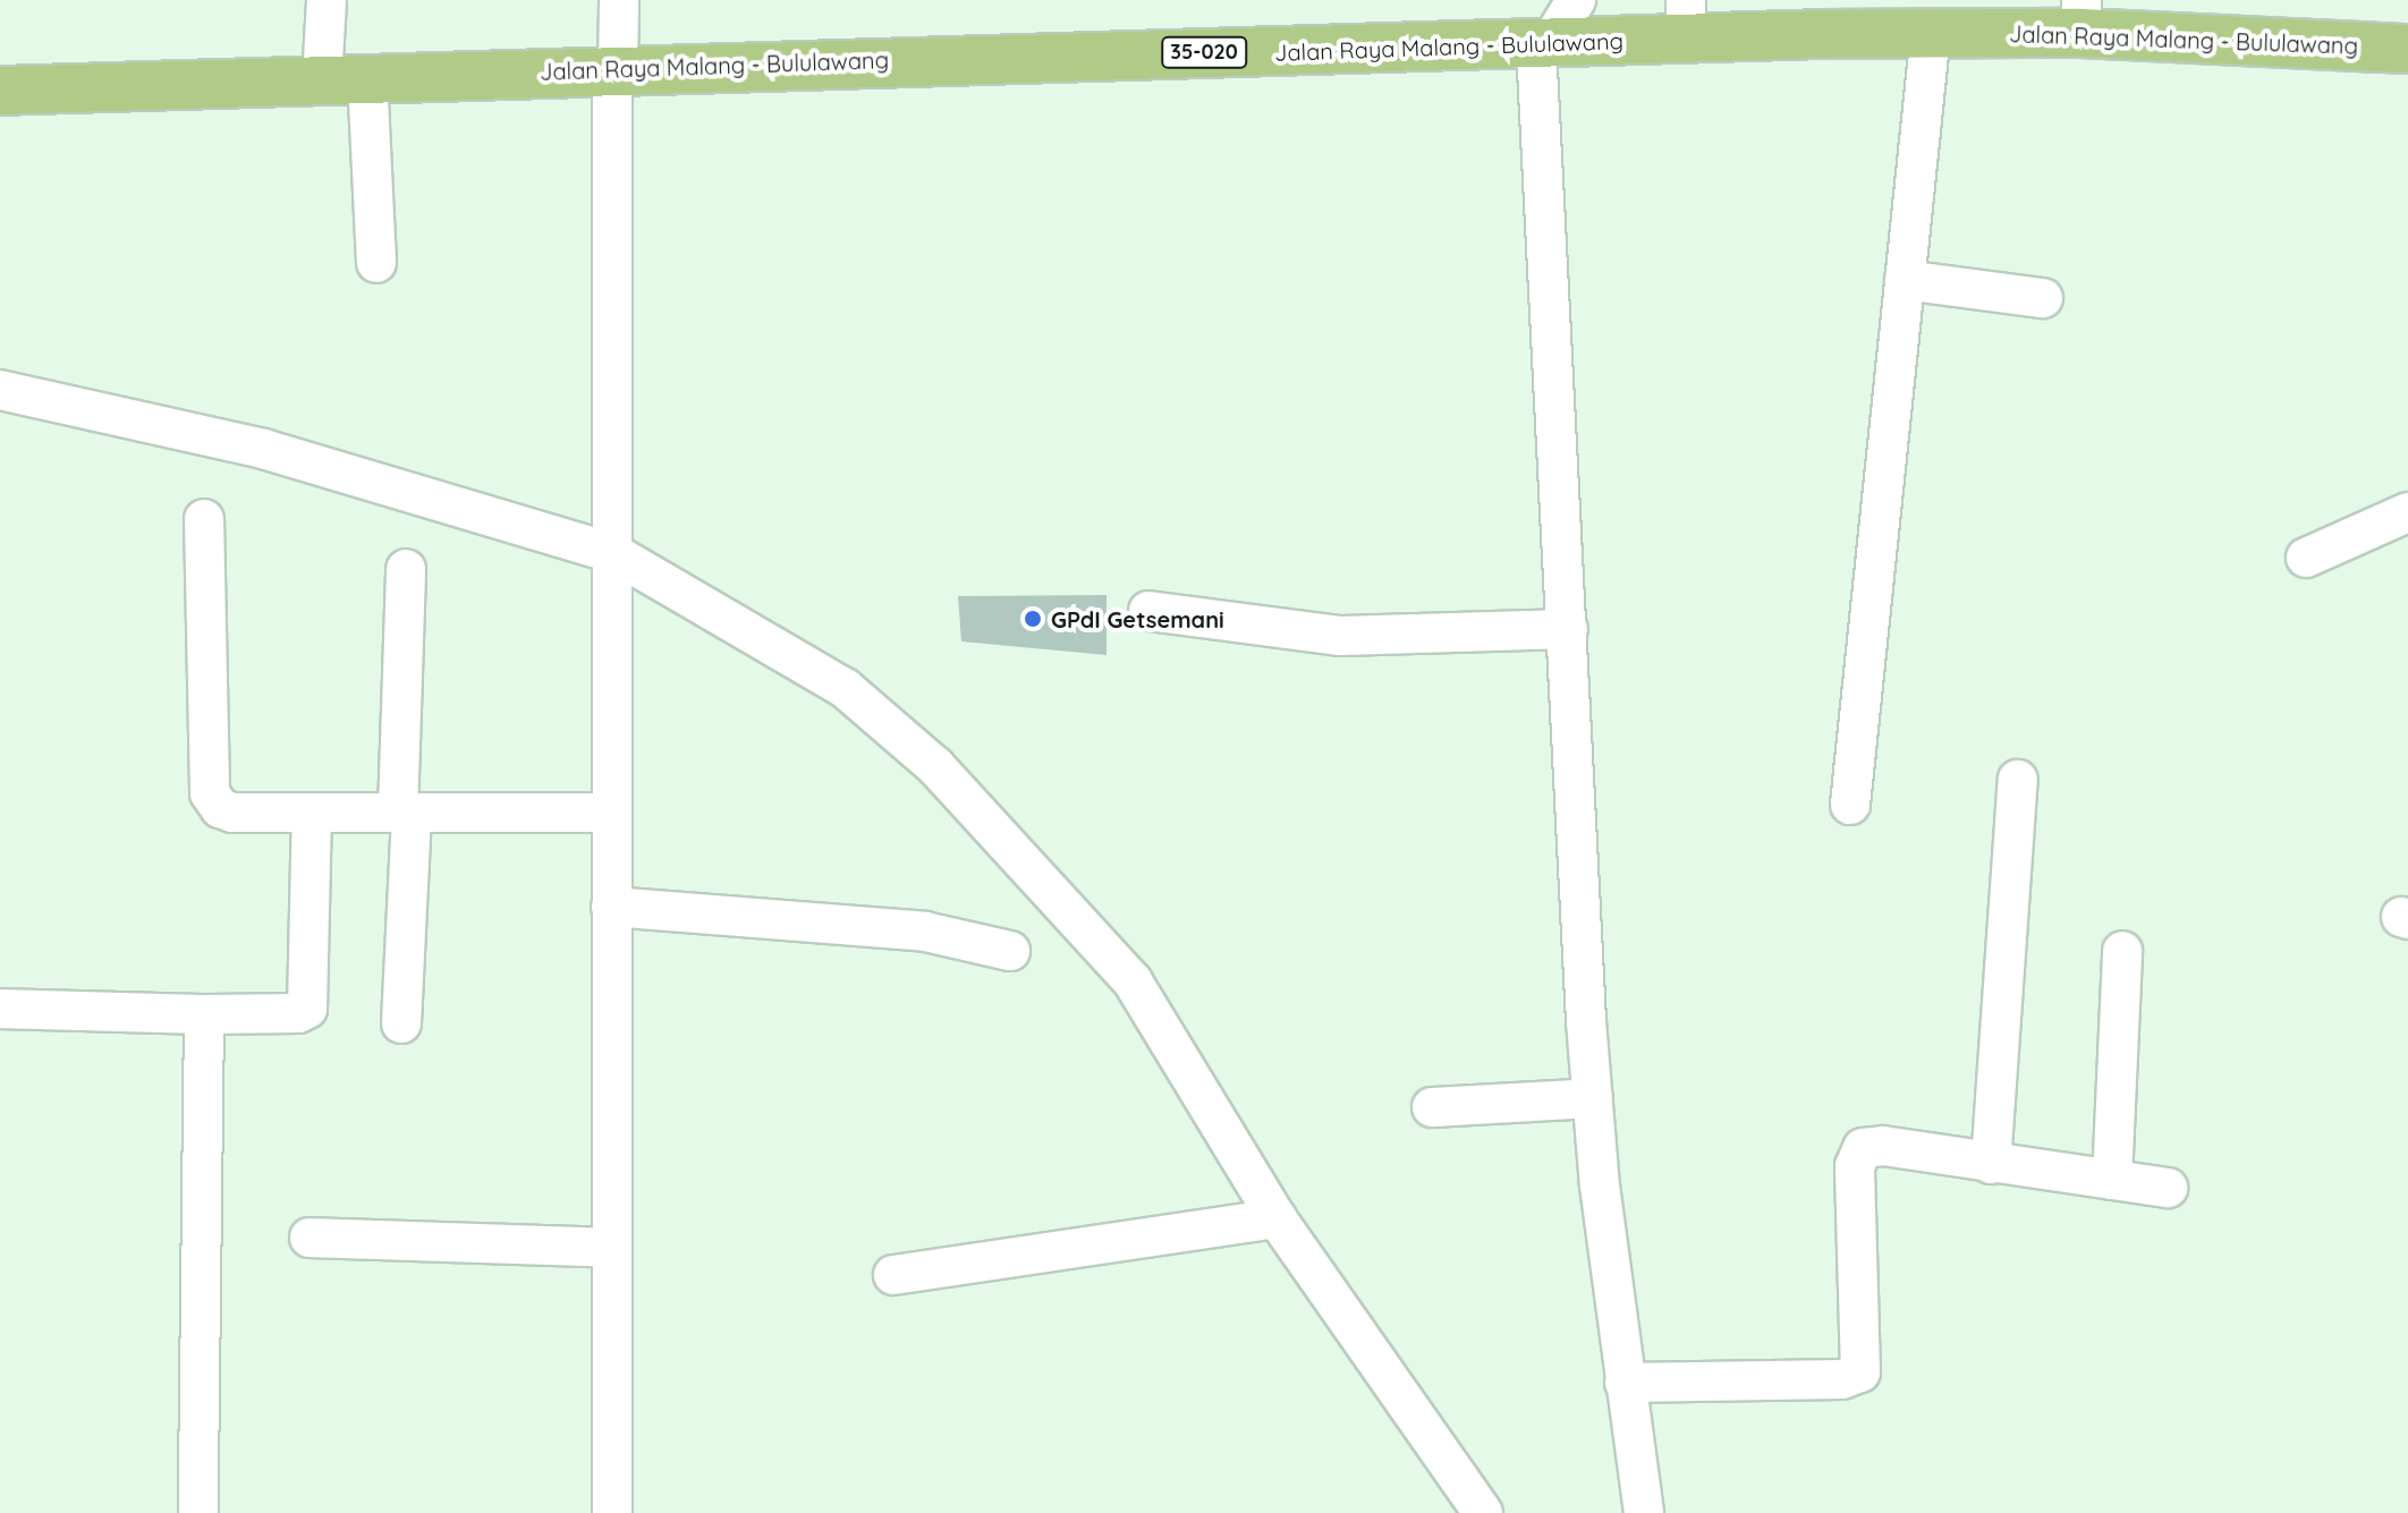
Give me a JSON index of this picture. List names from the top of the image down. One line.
{"streets":{"main road":["Jalan Raya Malang - Bululawang","35-020"]},"places":["GPdI Getsemani"]}
